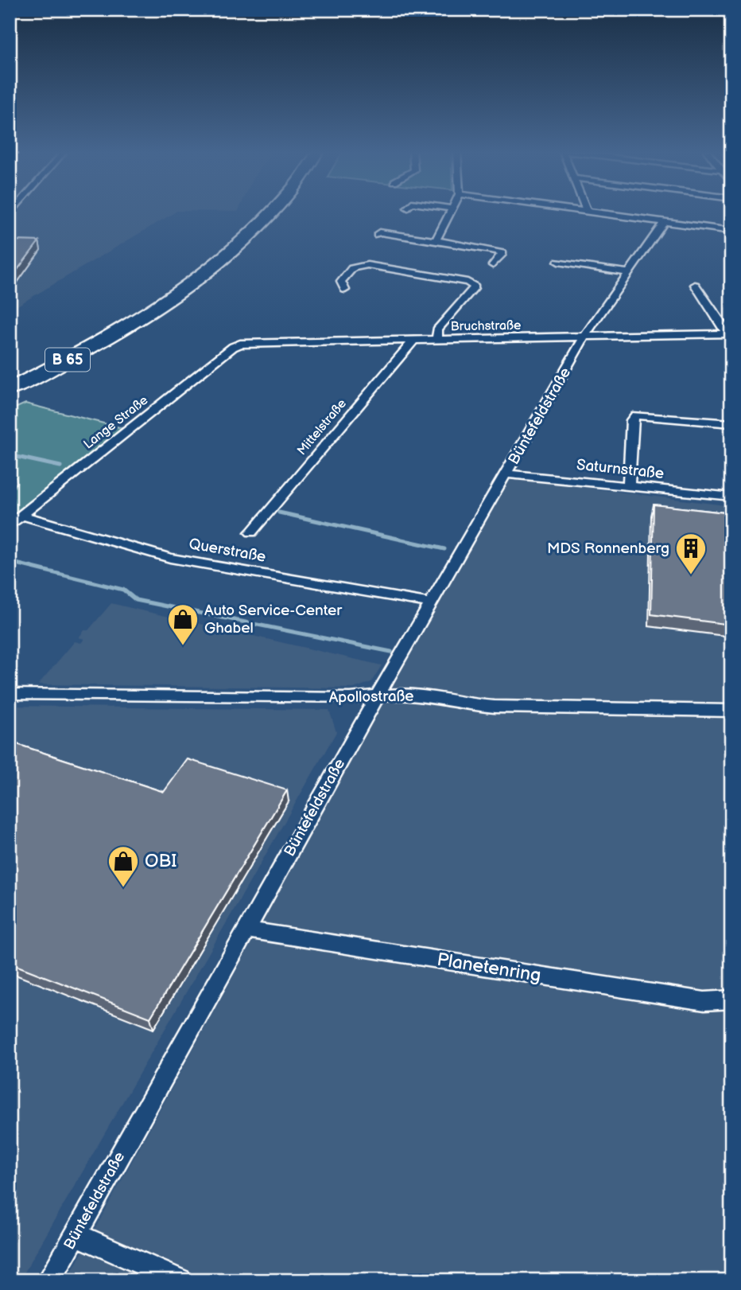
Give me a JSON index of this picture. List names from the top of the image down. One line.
{"streets":{"highway":["B 65"],"street":["Bruchstraße","Büntefeldstraße","Lange Straße","Mittelstraße","Saturnstraße","Querstraße","Apollostraße","Planetenring"]},"crossings":[["Bruchstraße","Büntefeldstraße"],["Bruchstraße","Lange Straße"],["Bruchstraße","Mittelstraße"],["Büntefeldstraße","Saturnstraße"],["Büntefeldstraße","Querstraße"],["Büntefeldstraße","Apollostraße"],["Büntefeldstraße","Planetenring"],["Lange Straße","Querstraße"]],"places":{"building":["MDS Ronnenberg"],"shop":["Auto Service-Center Ghabel","OBI"]}}
